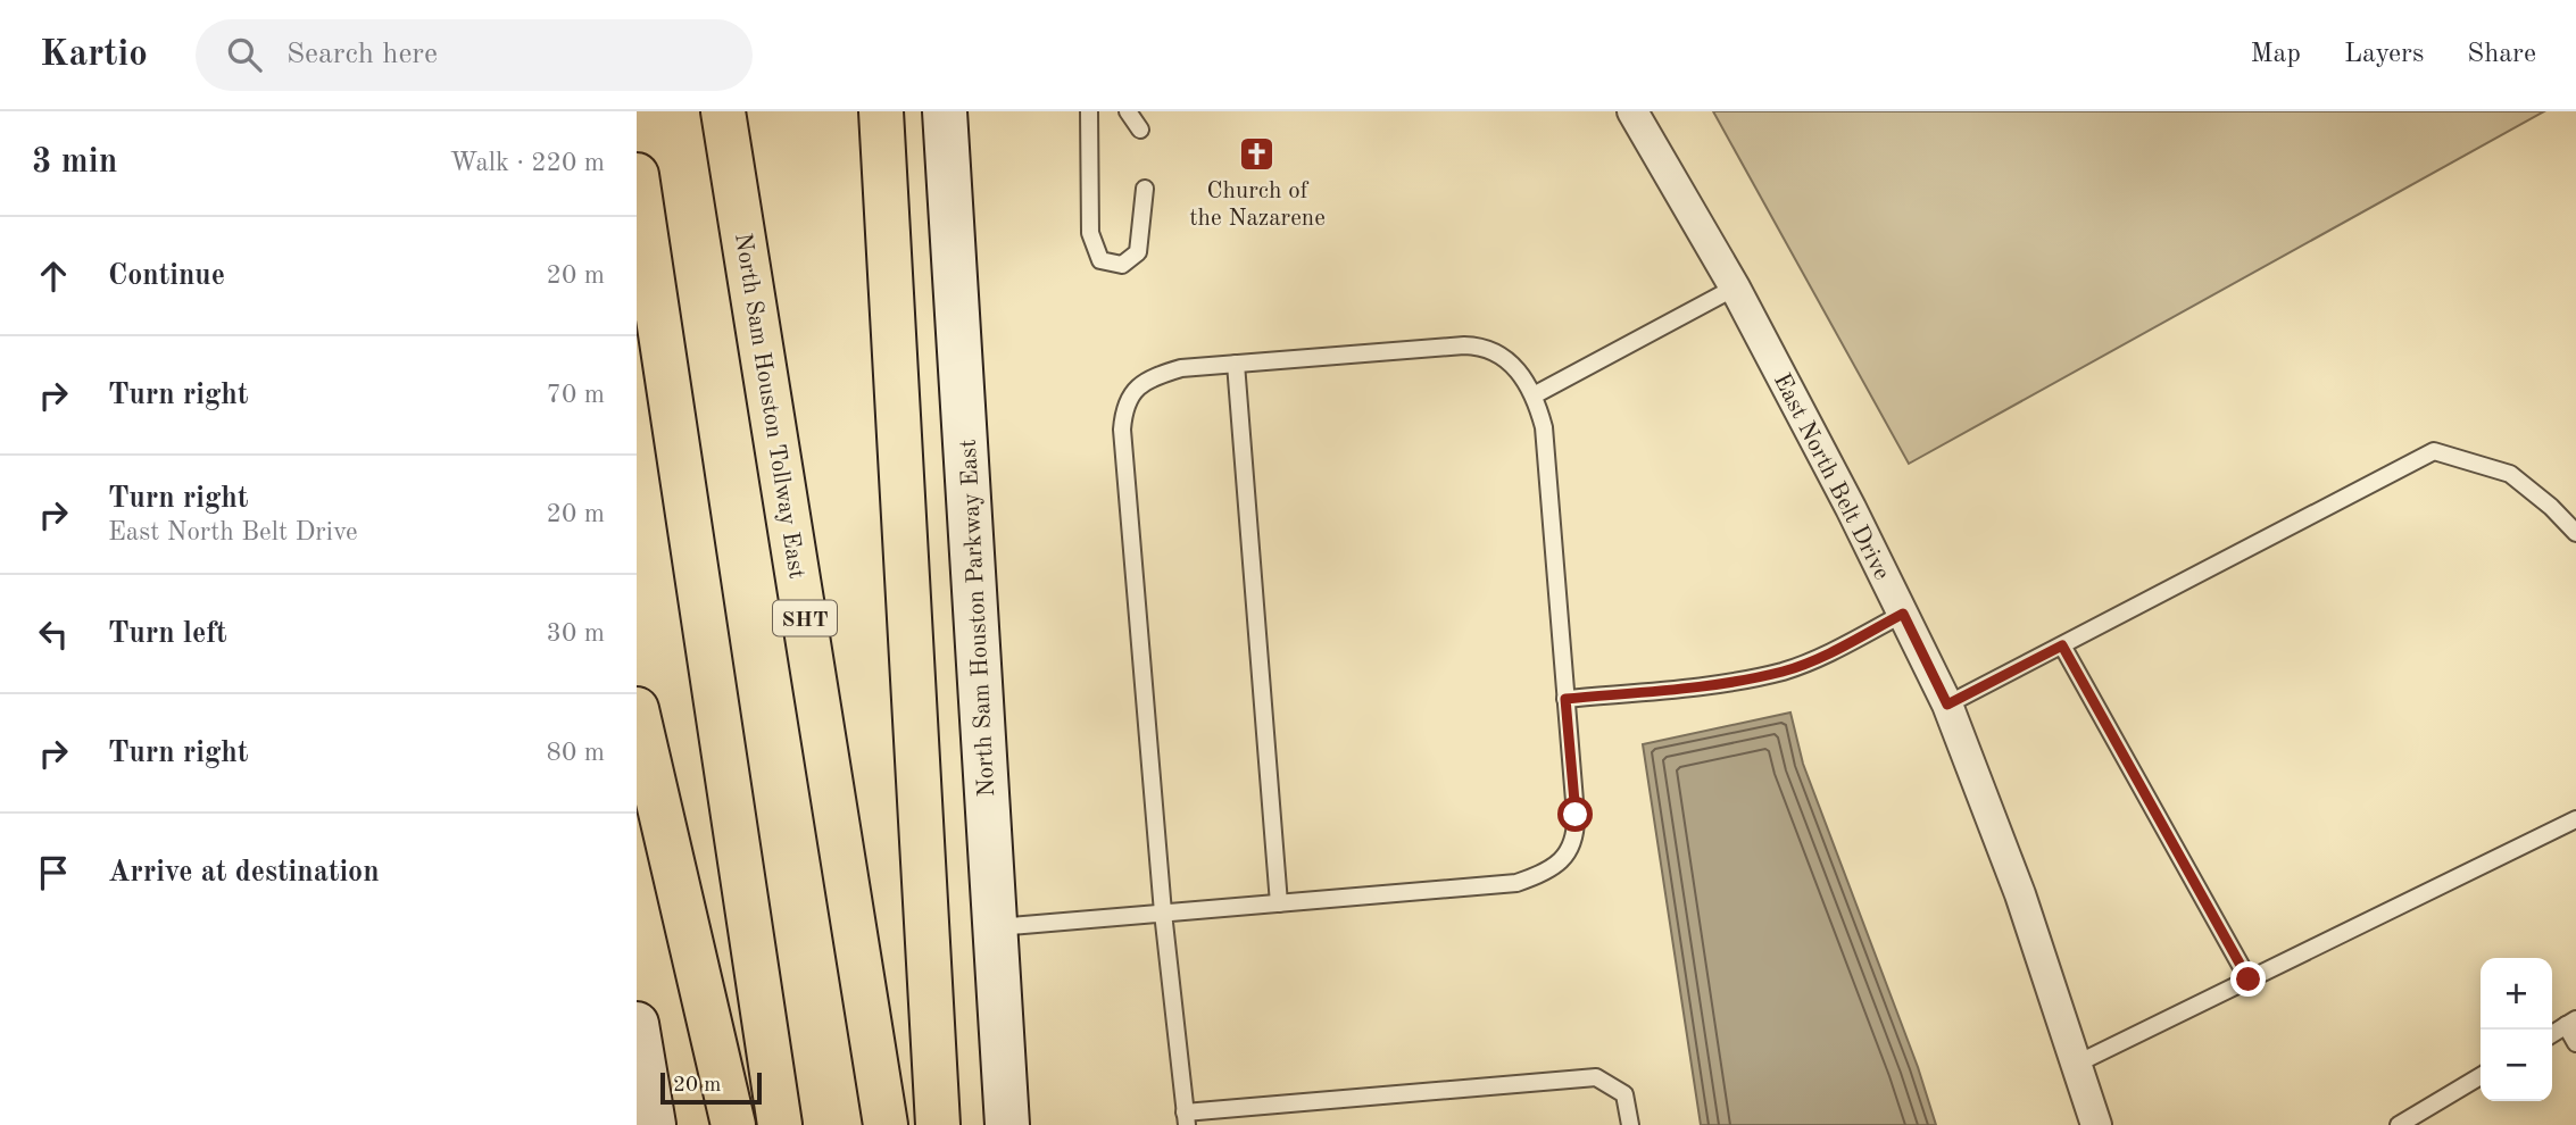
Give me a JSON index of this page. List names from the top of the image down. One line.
{"streets":{"highway":["North Sam Houston Tollway East","SHT"],"main road":["North Sam Houston Parkway East"],"street":["East North Belt Drive"]},"places":{"church":["Church of the Nazarene"]},"scale_bar":"20 m","page":{"header":"Kartio","search":"Search here","nav":["Map","Layers","Share"],"heading":["3 min","Walk · 220 m"],"list":[["Continue","20 m"],["Turn right","70 m"],["Turn right","East North Belt Drive","20 m"],["Turn left","30 m"],["Turn right","80 m"],"Arrive at destination"],"map_buttons":["+","−"],"scale":"20 m"}}
